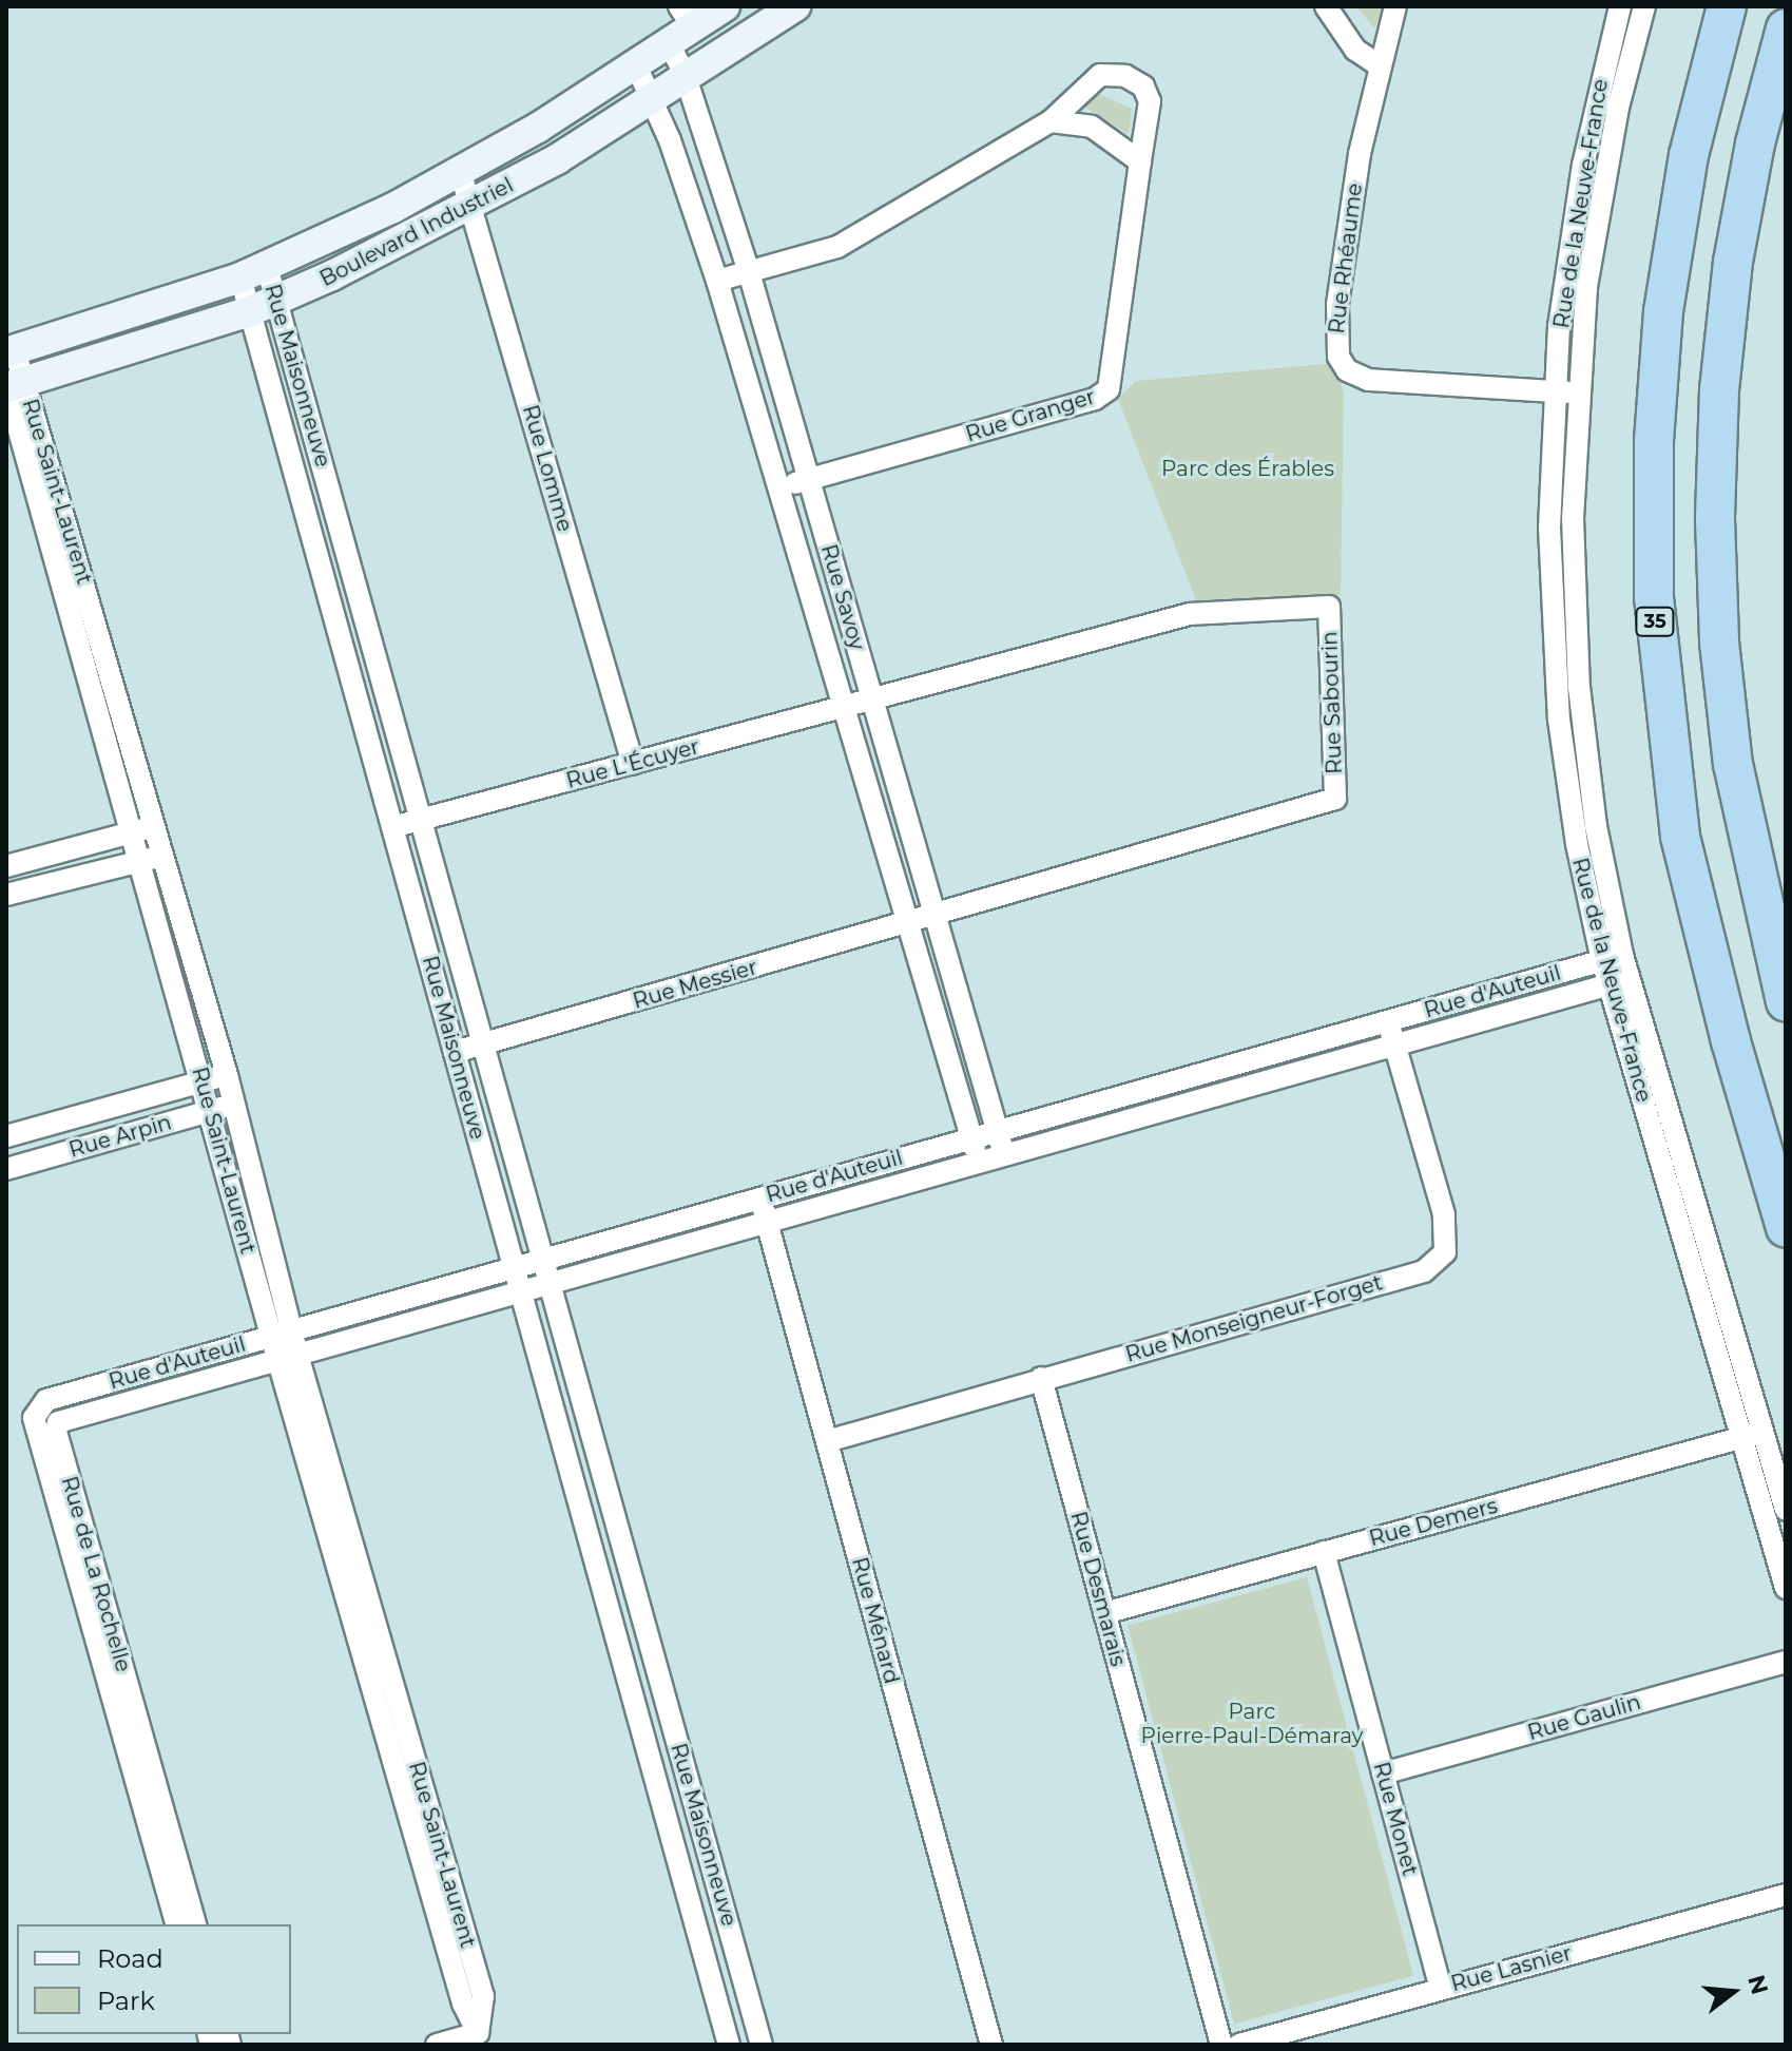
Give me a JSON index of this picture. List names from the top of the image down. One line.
{"streets":{"highway":["35"],"street":["Rue de la Neuve-France","Boulevard Industriel","Rue Rhéaume","Rue Maisonneuve","Rue Granger","Rue Lomme","Rue Saint-Laurent","Rue Savoy","Rue Sabourin","Rue L'Écuyer","Rue Messier","Rue d'Auteuil","Rue Arpin","Rue Monseigneur-Forget","Rue Demers","Rue de La Rochelle","Rue Desmarais","Rue Ménard","Rue Gaulin","Rue Monet","Rue Lasnier"]},"crossings":[["Rue de la Neuve-France","Rue Rhéaume"],["Rue de la Neuve-France","Rue d'Auteuil"],["Rue de la Neuve-France","Rue Demers"],["Boulevard Industriel","Rue Maisonneuve"],["Boulevard Industriel","Rue Lomme"],["Boulevard Industriel","Rue Saint-Laurent"],["Boulevard Industriel","Rue Savoy"],["Rue Maisonneuve","Rue L'Écuyer"],["Rue Maisonneuve","Rue Messier"],["Rue Maisonneuve","Rue d'Auteuil"],["Rue Granger","Rue Savoy"],["Rue Lomme","Rue L'Écuyer"],["Rue Saint-Laurent","Rue d'Auteuil"],["Rue Saint-Laurent","Rue Arpin"],["Rue Savoy","Rue Sabourin"],["Rue Savoy","Rue L'Écuyer"],["Rue Savoy","Rue Messier"],["Rue Savoy","Rue d'Auteuil"],["Rue Sabourin","Rue L'Écuyer"],["Rue Sabourin","Rue Messier"],["Rue d'Auteuil","Rue Monseigneur-Forget"],["Rue d'Auteuil","Rue de La Rochelle"],["Rue d'Auteuil","Rue Ménard"],["Rue Monseigneur-Forget","Rue Desmarais"],["Rue Monseigneur-Forget","Rue Ménard"],["Rue Demers","Rue Desmarais"],["Rue Demers","Rue Monet"],["Rue Gaulin","Rue Monet"],["Rue Monet","Rue Lasnier"]],"parks":["Parc des Érables","Parc Pierre-Paul-Démaray"],"legend":["Road","Park"],"north":"right"}
